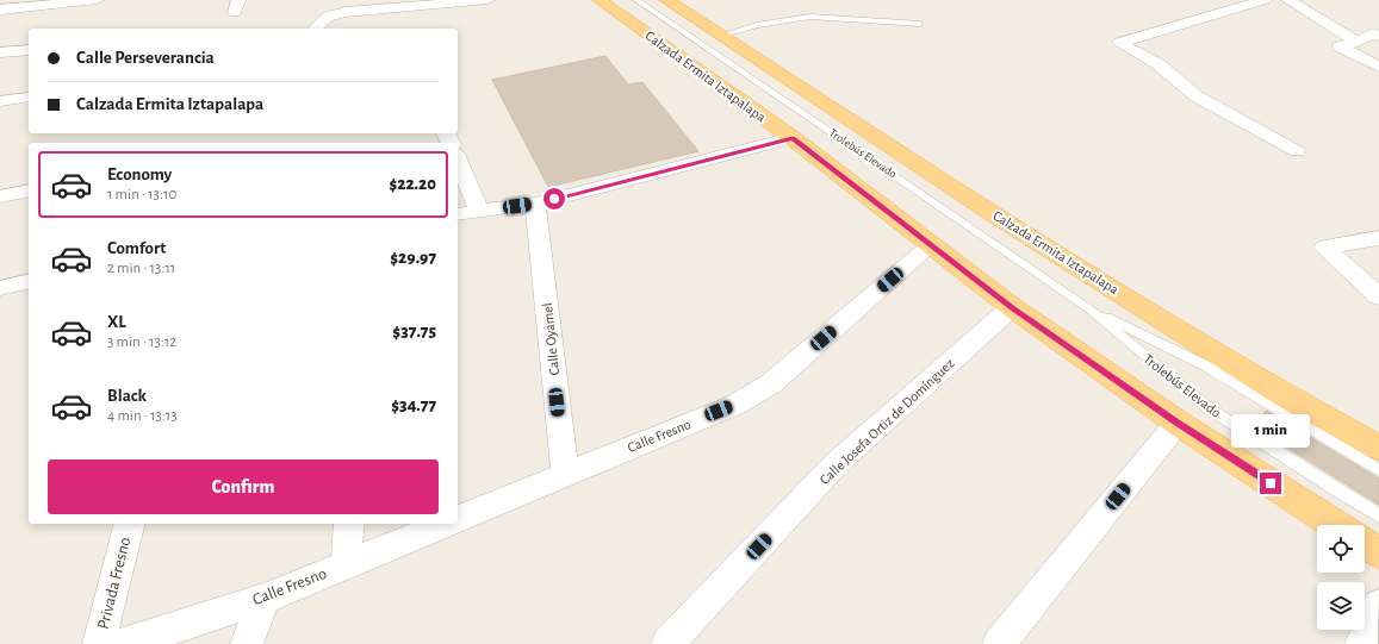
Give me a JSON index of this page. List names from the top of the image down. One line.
{"streets":{"main road":["Calzada Ermita Iztapalapa"],"street":["Calle Oyamel","Calle Josefa Ortiz de Domínguez","Calle Fresno","Privada Fresno"],"lane":["Trolebús Elevado"]},"crossings":[["Calzada Ermita Iztapalapa","Calle Josefa Ortiz de Domínguez"],["Calzada Ermita Iztapalapa","Calle Fresno"],["Calle Oyamel","Calle Fresno"]],"page":{"banner":["Calle Perseverancia","Calzada Ermita Iztapalapa"],"list":[{"name":"Economy","note":"1 min · 13:10","value":"$22.20"},{"name":"Comfort","note":"2 min · 13:11","value":"$29.97"},{"name":"XL","note":"3 min · 13:12","value":"$37.75"},{"name":"Black","note":"4 min · 13:13","value":"$34.77"}],"bubble":"1 min","buttons":"Confirm"}}
